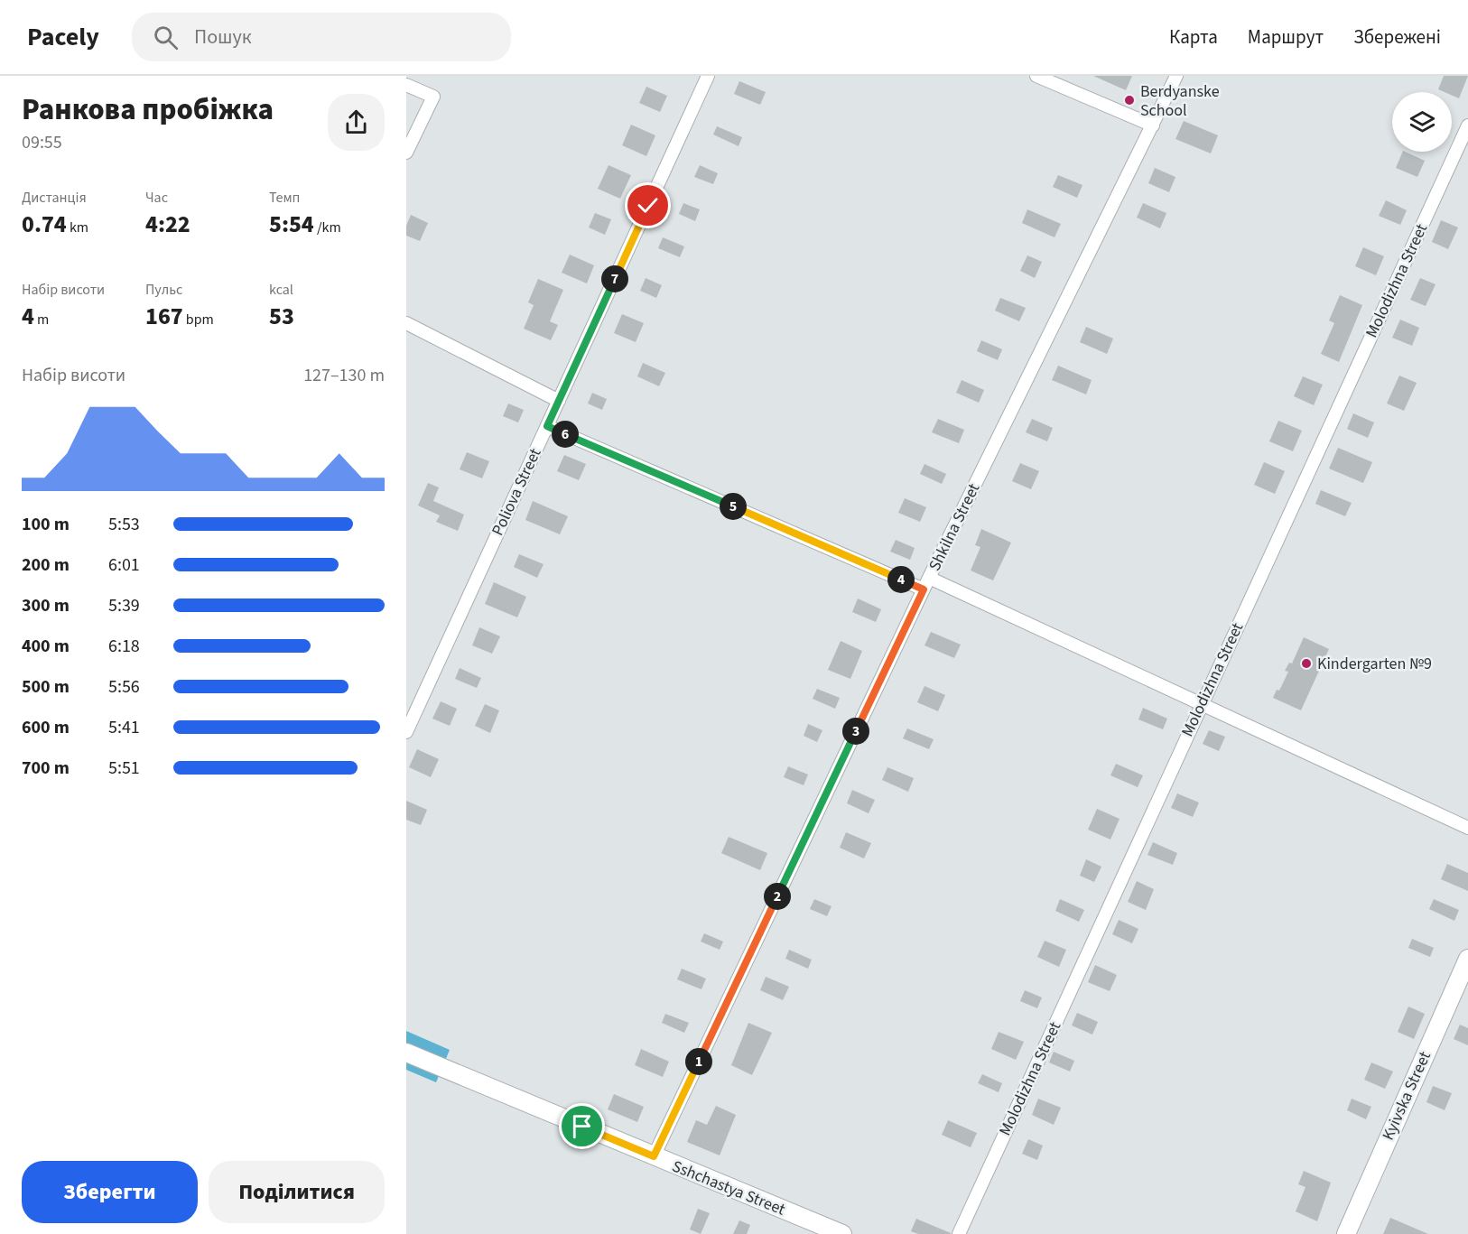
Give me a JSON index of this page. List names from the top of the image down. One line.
{"streets":{"street":["Molodizhna Street","Poliova Street","Shkilna Street","Kyivska Street","Sshchastya Street"]},"crossings":[["Shkilna Street","Sshchastya Street"]],"places":["Berdyanske School","Kindergarten №9"],"page":{"header":"Pacely","search":"Пошук","nav":["Карта","Маршрут","Збережені"],"heading":["Ранкова пробіжка","09:55"],"stats":[["Дистанція","0.74 km"],["Час","4:22"],["Темп","5:54 /km"],["Набір висоти","4 m"],["Пульс","167 bpm"],["kcal","53"]],"pins":["7","6","5","4","3","2","1"],"chart":["Набір висоти","127–130 m"],"list":[{"name":"100 m","note":"5:53"},{"name":"200 m","note":"6:01"},{"name":"300 m","note":"5:39"},{"name":"400 m","note":"6:18"},{"name":"500 m","note":"5:56"},{"name":"600 m","note":"5:41"},{"name":"700 m","note":"5:51"}],"buttons":["Зберегти","Поділитися"]}}
